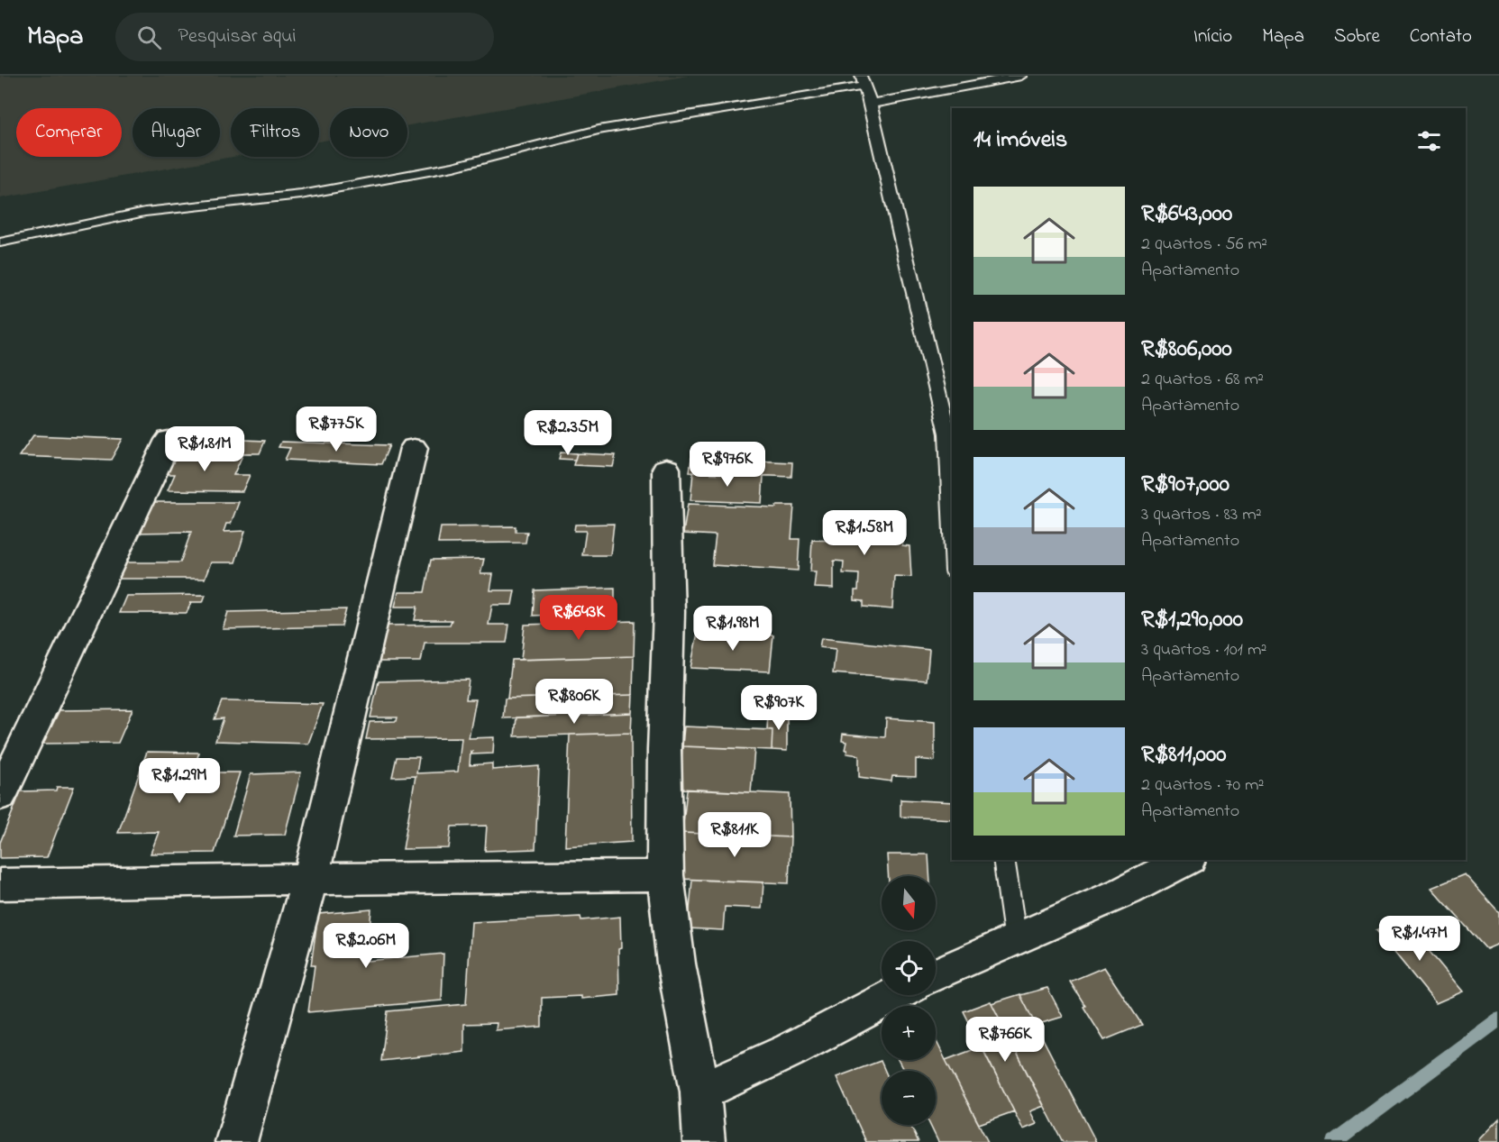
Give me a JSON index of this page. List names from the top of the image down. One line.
{"north":"bottom","page":{"header":"Mapa","search":"Pesquisar aqui","nav":["Início","Mapa","Sobre","Contato"],"chip":["Comprar","Alugar","Filtros","Novo"],"heading":"14 imóveis","list":[{"name":"R$643,000","note":"2 quartos · 56 m² · Apartamento"},{"name":"R$806,000","note":"2 quartos · 68 m² · Apartamento"},{"name":"R$907,000","note":"3 quartos · 83 m² · Apartamento"},{"name":"R$1,290,000","note":"3 quartos · 101 m² · Apartamento"},{"name":"R$811,000","note":"2 quartos · 70 m² · Apartamento"}],"price":["R$775K","R$2.35M","R$1.81M","R$976K","R$1.58M","R$643K","R$1.98M","R$806K","R$907K","R$1.29M","R$811K","R$1.47M","R$2.06M","R$766K"],"map_buttons":["+","−"]}}
